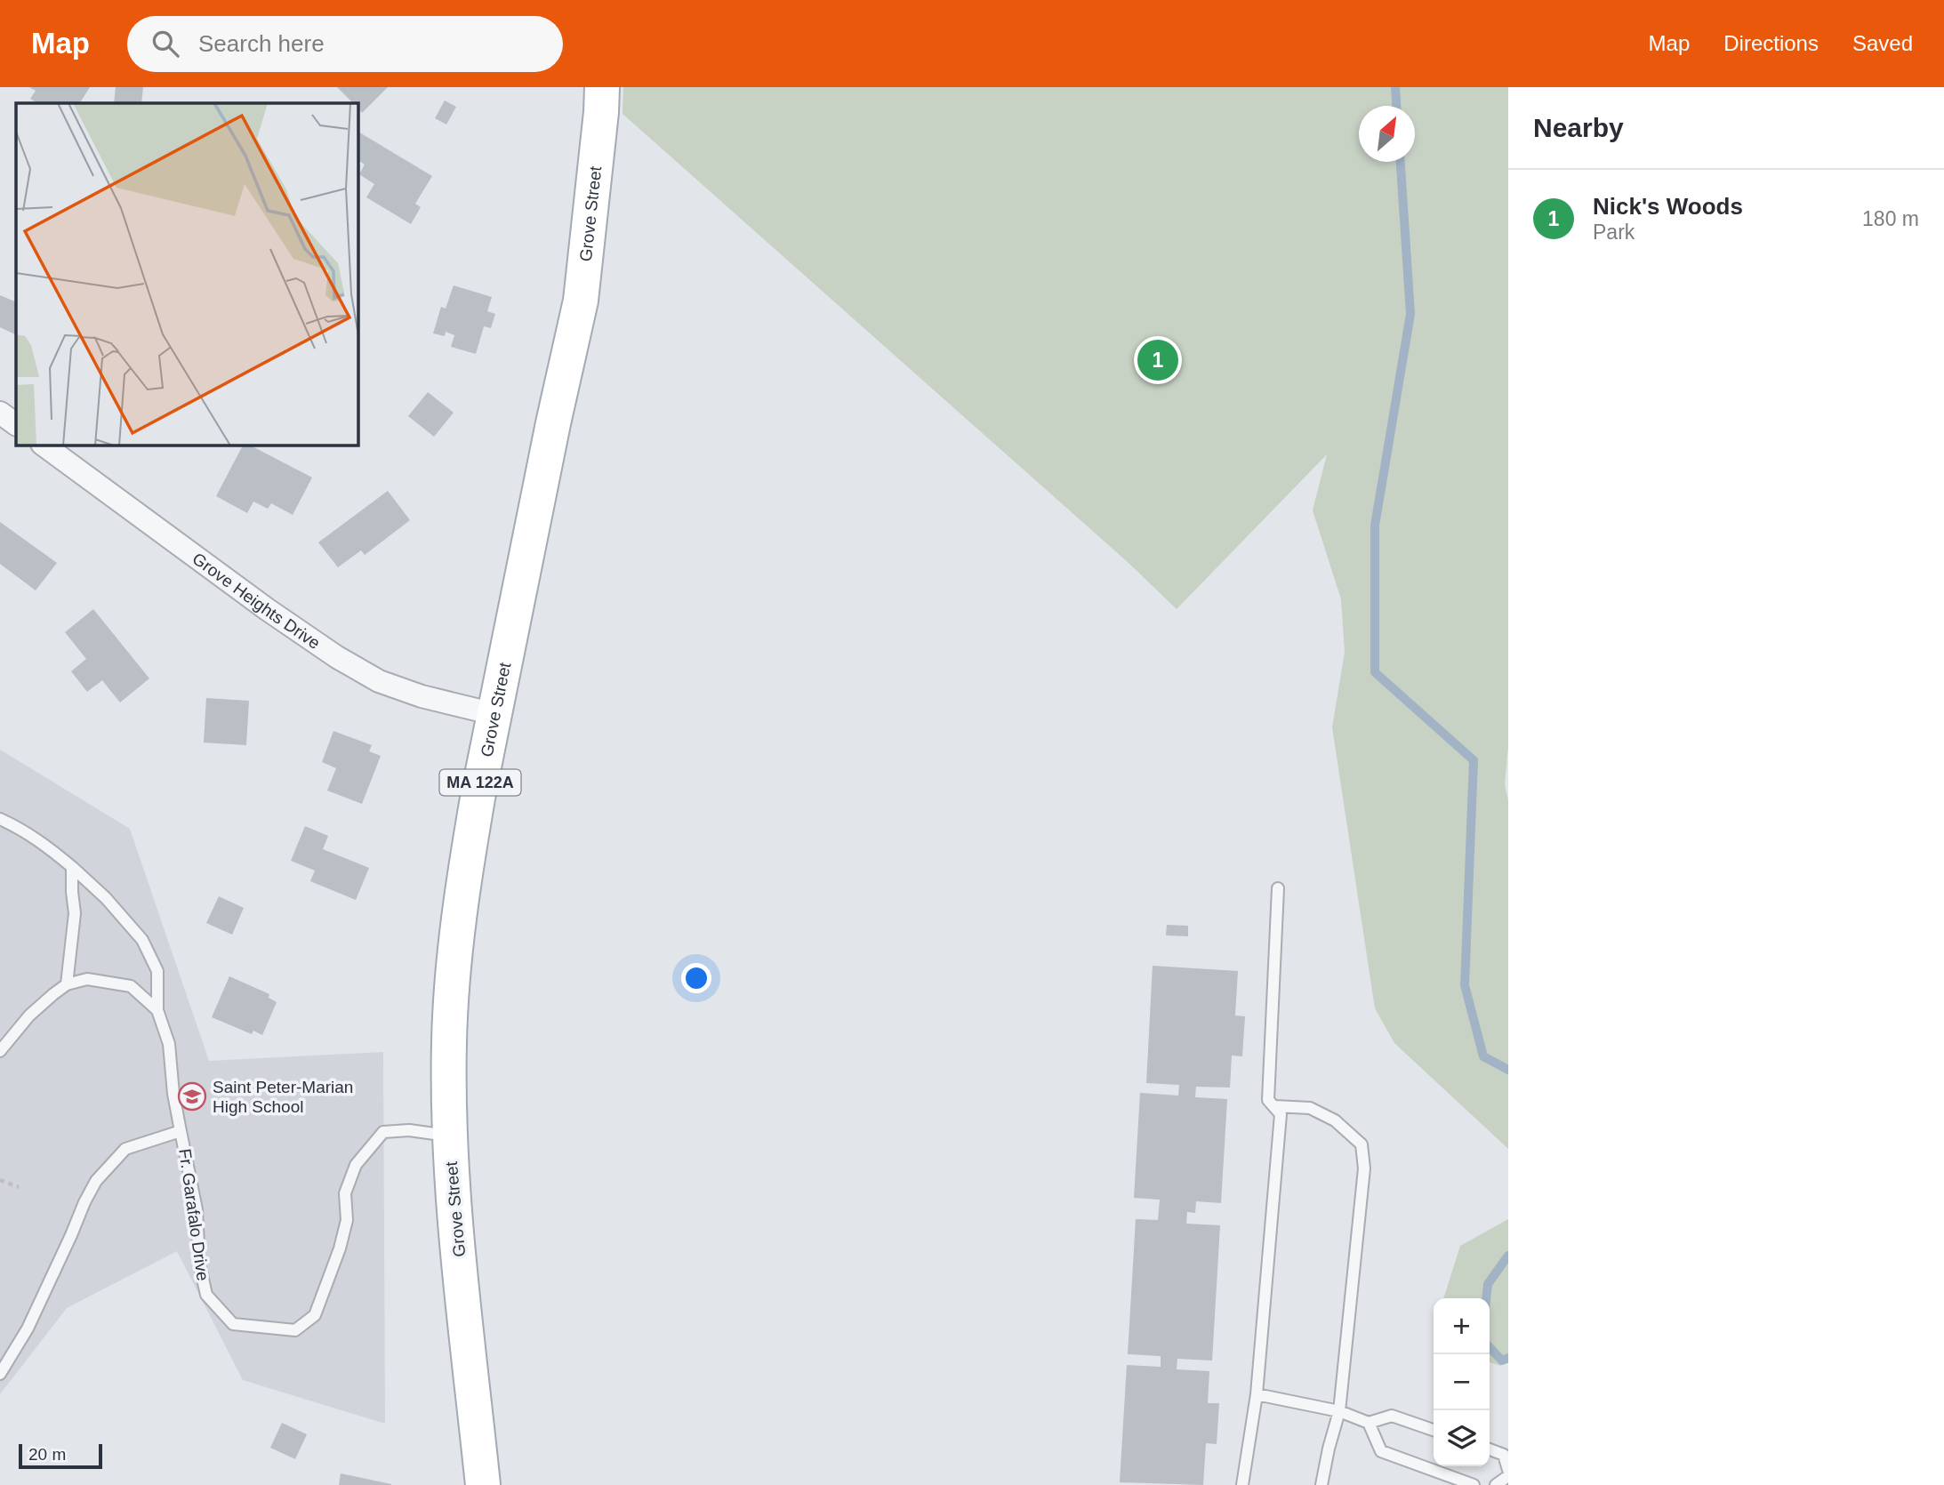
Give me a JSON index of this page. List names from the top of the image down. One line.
{"streets":{"main road":["Grove Street","MA 122A"],"street":["Grove Heights Drive"],"lane":["Fr. Garafalo Drive"]},"crossings":[["Grove Street","Grove Heights Drive"],["Grove Street","Fr. Garafalo Drive"]],"places":{"school or university":["Saint Peter-Marian High School"]},"scale_bar":"20 m","north":"top right","page":{"header":"Map","search":"Search here","nav":["Map","Directions","Saved"],"heading":"Nearby","list":[{"mark":"1","name":"Nick's Woods","note":"Park","value":"180 m"}],"pins":"1","map_buttons":["+","−"],"scale":"20 m"}}
